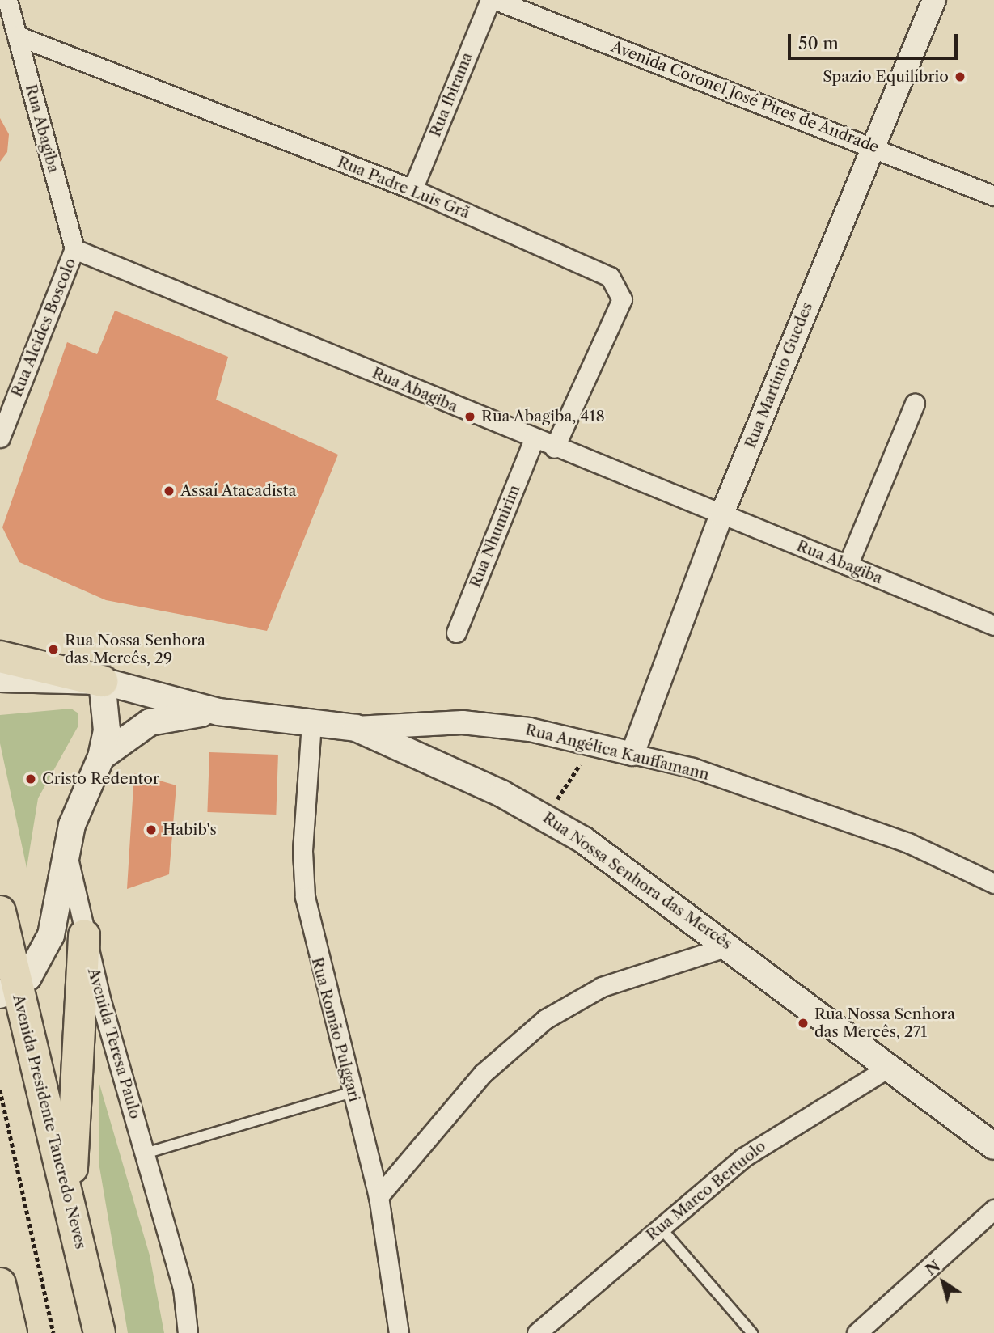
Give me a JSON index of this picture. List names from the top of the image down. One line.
{"streets":{"highway":["Avenida Presidente Tancredo Neves"],"main road":["Rua Nossa Senhora das Mercês","Avenida Teresa Paulo"],"street":["Rua Ibirama","Avenida Coronel José Pires de Andrade","Rua Abagiba","Rua Padre Luis Grã","Rua Alcides Boscolo","Rua Martinio Guedes","Rua Nhumirim","Rua Angélica Kauffamann","Rua Romão Pulggari","Rua Marco Bertuolo"]},"crossings":[["Rua Ibirama","Rua Padre Luis Grã"],["Avenida Coronel José Pires de Andrade","Rua Martinio Guedes"],["Rua Abagiba","Rua Padre Luis Grã"],["Rua Abagiba","Rua Alcides Boscolo"],["Rua Abagiba","Rua Martinio Guedes"],["Rua Abagiba","Rua Nhumirim"],["Rua Martinio Guedes","Rua Angélica Kauffamann"],["Rua Angélica Kauffamann","Rua Nossa Senhora das Mercês"],["Rua Nossa Senhora das Mercês","Rua Romão Pulggari"],["Rua Nossa Senhora das Mercês","Avenida Teresa Paulo"],["Rua Nossa Senhora das Mercês","Rua Marco Bertuolo"]],"places":["Spazio Equilíbrio","Rua Abagiba, 418","Assaí Atacadista","Rua Nossa Senhora das Mercês, 29","Cristo Redentor","Habib's","Rua Nossa Senhora das Mercês, 271"],"scale_bar":"50 m","north":"top left"}
